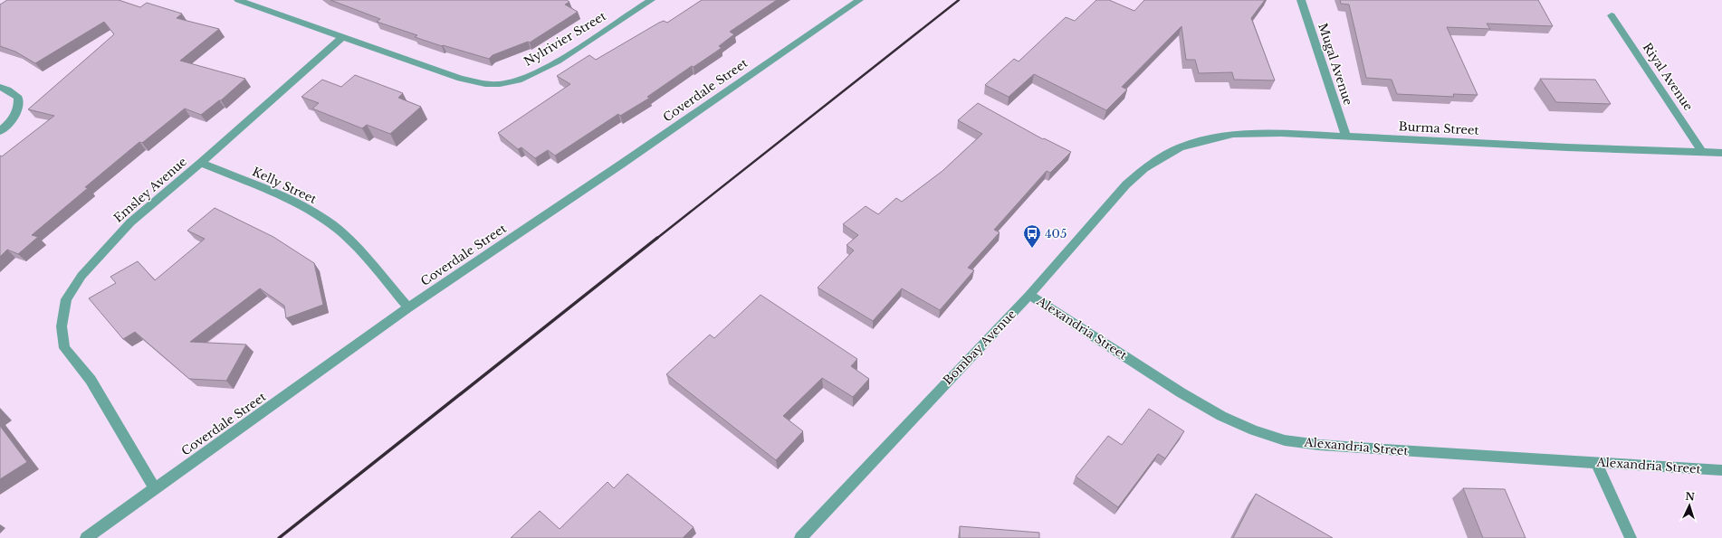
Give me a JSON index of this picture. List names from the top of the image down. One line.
{"streets":{"street":["Nylrivier Street","Mugal Avenue","Riyal Avenue","Coverdale Street","Burma Street","Kelly Street","Emsley Avenue","Alexandria Street","Bombay Avenue"]},"crossings":[["Nylrivier Street","Emsley Avenue"],["Mugal Avenue","Burma Street"],["Riyal Avenue","Burma Street"],["Coverdale Street","Kelly Street"],["Coverdale Street","Emsley Avenue"],["Burma Street","Bombay Avenue"],["Kelly Street","Emsley Avenue"],["Alexandria Street","Bombay Avenue"]],"places":{"bus stop":["405"]},"north":"top"}
